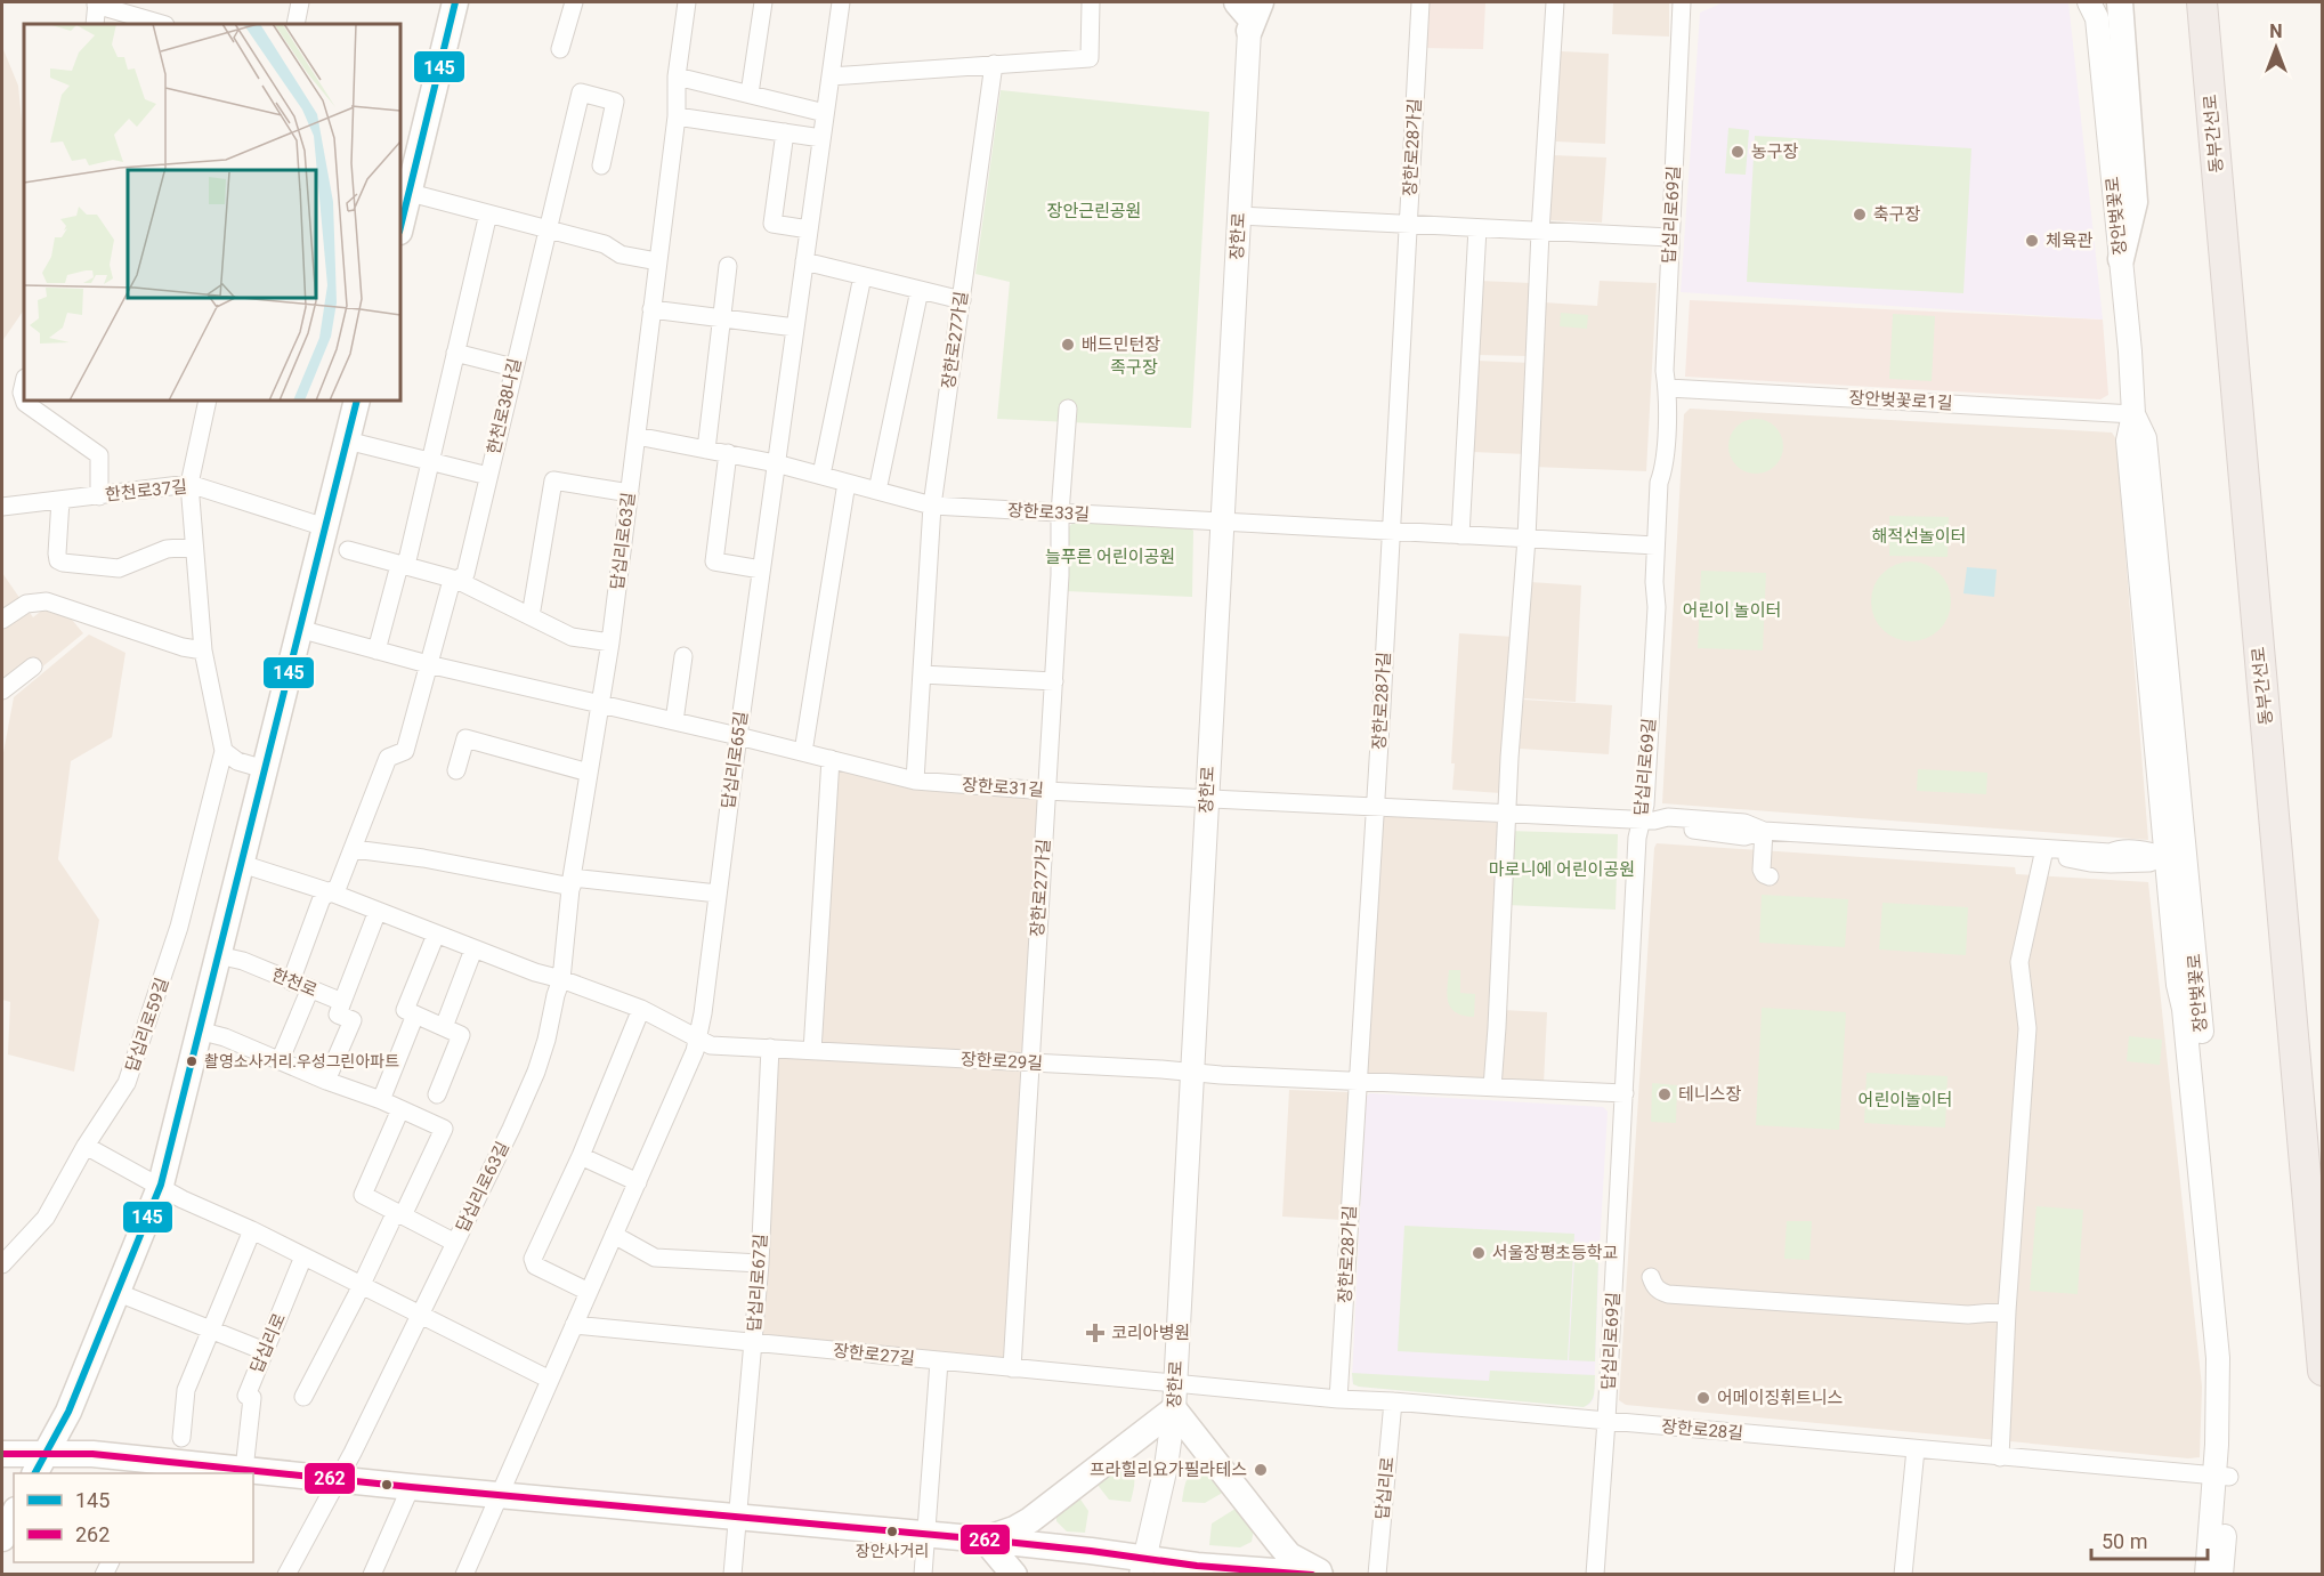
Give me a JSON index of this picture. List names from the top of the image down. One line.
{"streets":{"highway":["동부간선로"],"street":["장한로28가길","답십리로69길","장안벚꽃로","장한로","장한로27가길","장안벚꽃로1길","한천로38나길","한천로37길","장한로33길","답십리로63길","답십리로65길","장한로31길","한천로","답십리로59길","장한로29길","답십리로67길","답십리로","장한로27길","장한로28길"]},"crossings":[["장한로28가길","장한로33길"],["장한로28가길","장한로31길"],["장한로28가길","장한로29길"],["장한로28가길","장한로28길"],["답십리로69길","장안벚꽃로1길"],["답십리로69길","장한로33길"],["답십리로69길","장한로31길"],["답십리로69길","장한로29길"],["답십리로69길","장한로28길"],["장안벚꽃로","장안벚꽃로1길"],["장안벚꽃로","장한로28길"],["장한로","장한로33길"],["장한로","장한로31길"],["장한로","장한로29길"],["장한로","장한로27길"],["장한로","장한로28길"],["장한로27가길","장한로33길"],["장한로27가길","장한로31길"],["장한로27가길","장한로29길"],["장한로27가길","장한로27길"],["한천로38나길","장한로31길"],["장한로33길","답십리로63길"],["장한로33길","답십리로65길"],["답십리로63길","장한로31길"],["답십리로63길","장한로29길"],["답십리로65길","장한로31길"],["답십리로65길","장한로29길"],["답십리로65길","장한로27길"],["장한로29길","답십리로67길"],["답십리로67길","장한로27길"],["답십리로","장한로28길"],["장한로27길","장한로28길"]],"parks":["장안근린공원","족구장","해적선놀이터","늘푸른 어린이공원","어린이 놀이터","마로니에 어린이공원","어린이놀이터"],"places":{"other":["농구장","축구장","체육관","배드민턴장","촬영소사거리.우성그린아파트","테니스장","서울장평초등학교","어메이징휘트니스","프라힐리요가필라테스","장안사거리"],"health":["코리아병원"]},"lines":["transit line 145","transit line 262"],"legend":["145","262"],"scale_bar":"50 m","north":"top"}
